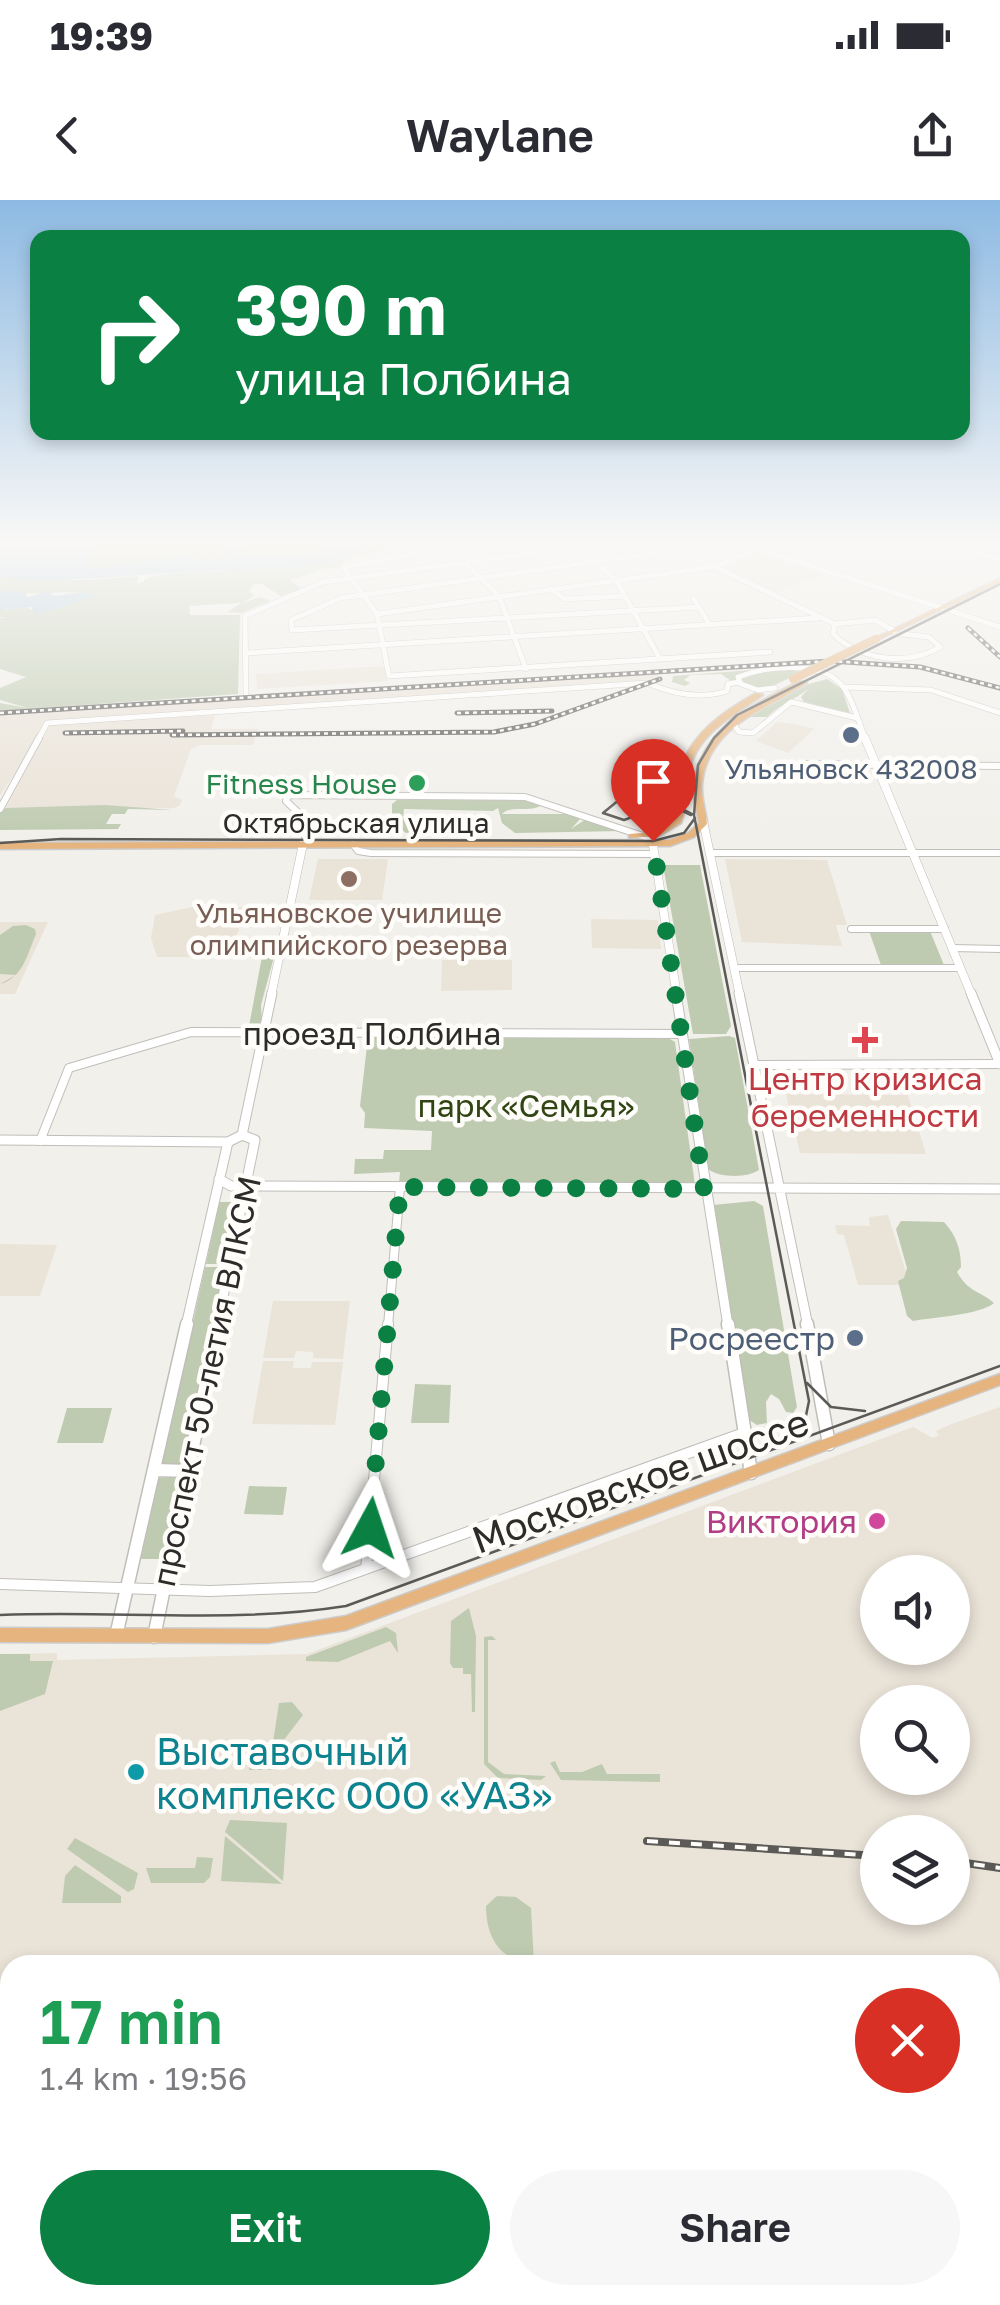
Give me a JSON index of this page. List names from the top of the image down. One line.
{"streets":{"main road":["Октябрьская улица","Московское шоссе"],"street":["проезд Полбина","проспект 50-летия ВЛКСМ"]},"crossings":[["Октябрьская улица","проспект 50-летия ВЛКСМ"],["проезд Полбина","проспект 50-летия ВЛКСМ"],["проспект 50-летия ВЛКСМ","Московское шоссе"]],"parks":["парк «Семья»"],"places":{"other":["Ульяновск 432008","Fitness House","Ульяновское училище олимпийского резерва","Росреестр","Виктория","Выставочный комплекс ООО «УАЗ»"],"health":["Центр кризиса беременности"]},"page":{"status":"19:39","header":"Waylane","turn":["390 m","улица Полбина"],"heading":["17 min","1.4 km · 19:56"],"buttons":["Exit","Share"]}}
